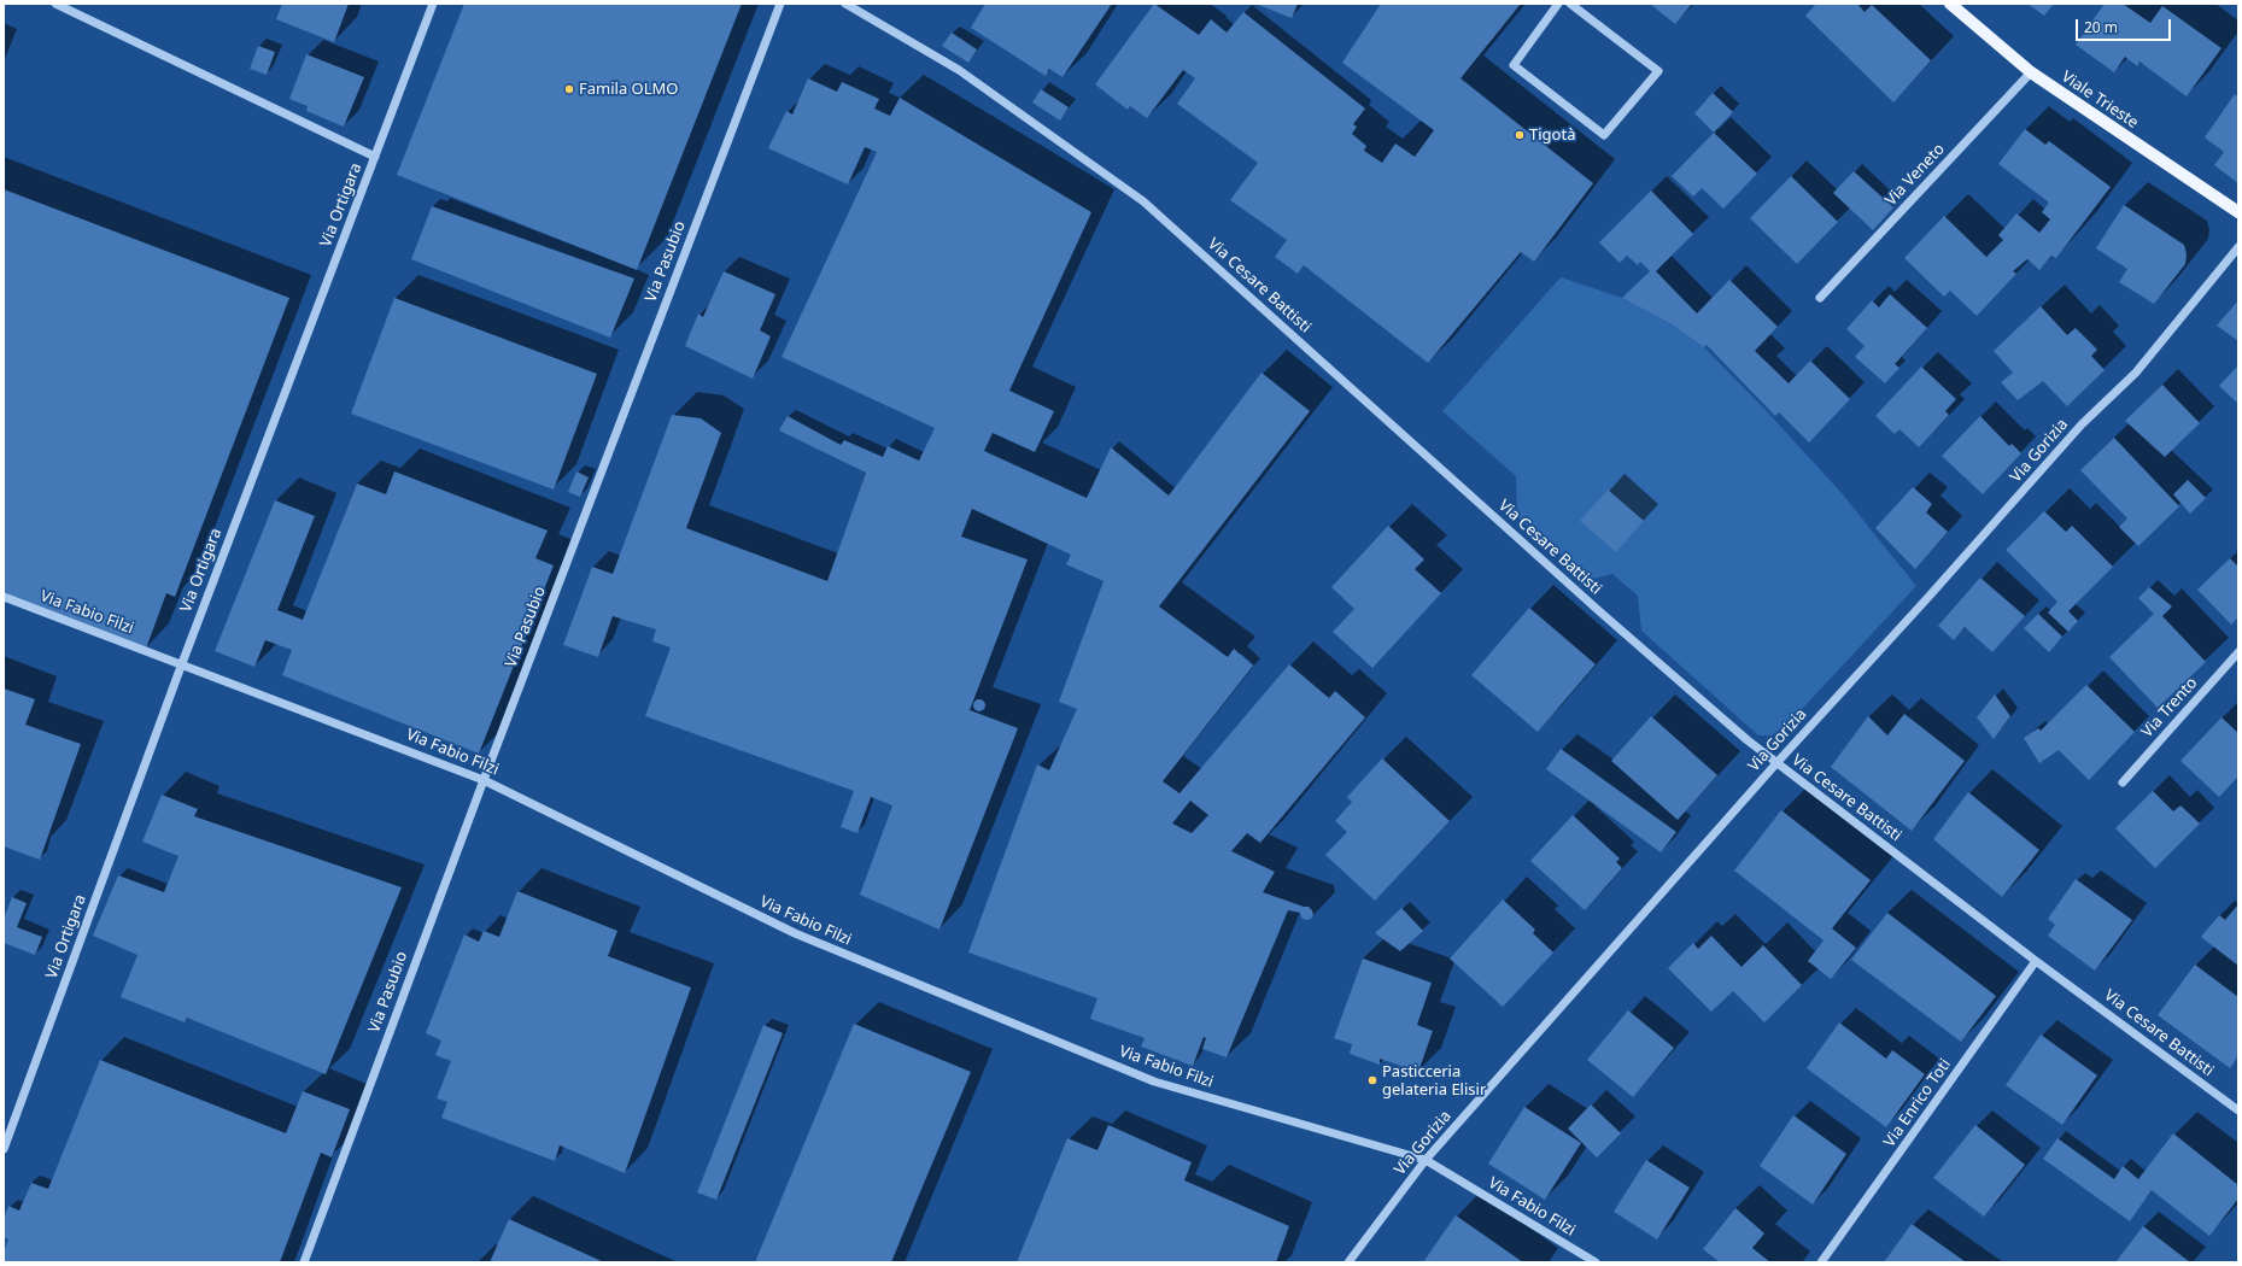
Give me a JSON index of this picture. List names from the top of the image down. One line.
{"streets":{"main road":["Viale Trieste"],"street":["Via Veneto","Via Ortigara","Via Pasubio","Via Cesare Battisti","Via Gorizia","Via Fabio Filzi","Via Trento","Via Enrico Toti"]},"crossings":[["Viale Trieste","Via Veneto"],["Via Ortigara","Via Fabio Filzi"],["Via Pasubio","Via Fabio Filzi"],["Via Cesare Battisti","Via Gorizia"],["Via Cesare Battisti","Via Enrico Toti"],["Via Gorizia","Via Fabio Filzi"]],"places":["Famila OLMO","Tigotà","Pasticceria gelateria Elisir"],"scale_bar":"20 m"}
